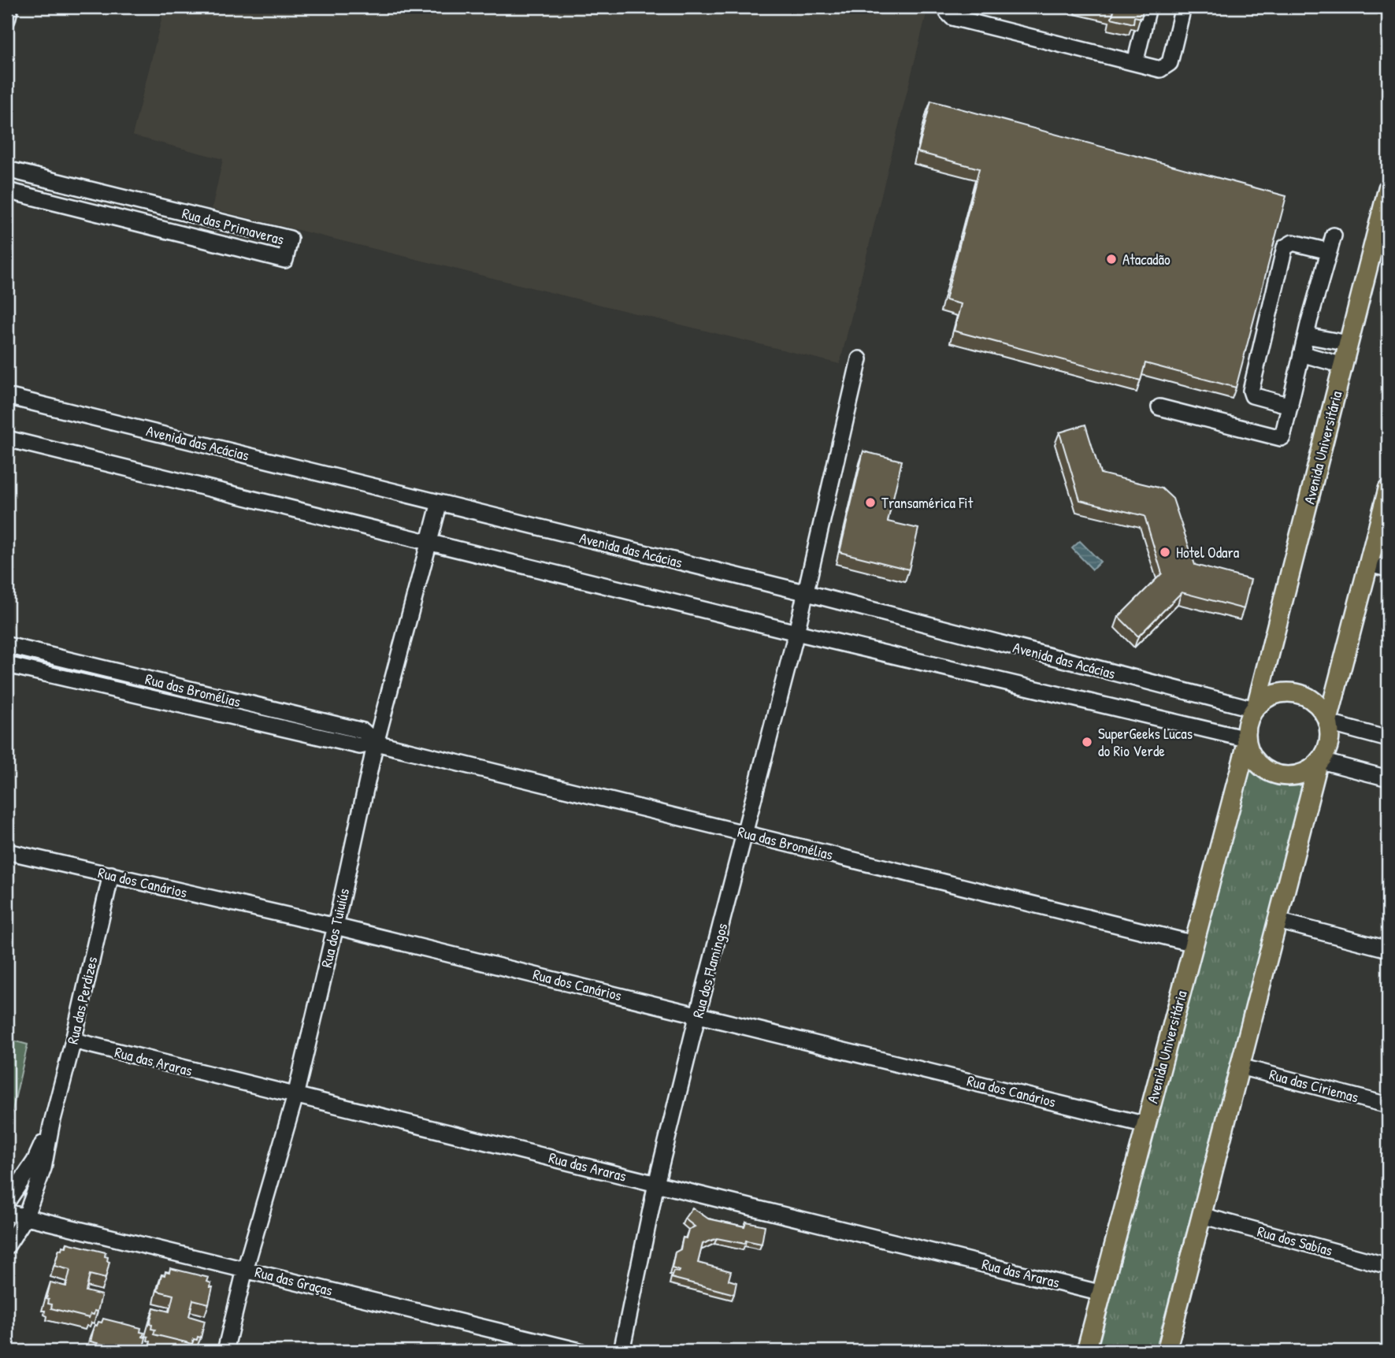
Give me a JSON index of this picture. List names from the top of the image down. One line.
{"streets":{"main road":["Avenida Universitária"],"street":["Rua das Primaveras","Avenida das Acácias","Rua das Bromélias","Rua dos Canários","Rua dos Tuiuiús","Rua dos Flamingos","Rua das Perdizes","Rua das Araras","Rua das Ciriemas","Rua dos Sabías","Rua das Graças"]},"crossings":[["Avenida das Acácias","Avenida Universitária"],["Avenida das Acácias","Rua dos Tuiuiús"],["Avenida das Acácias","Rua dos Flamingos"],["Avenida Universitária","Rua das Bromélias"],["Avenida Universitária","Rua dos Canários"],["Avenida Universitária","Rua das Araras"],["Rua das Bromélias","Rua dos Tuiuiús"],["Rua das Bromélias","Rua dos Flamingos"],["Rua dos Canários","Rua dos Tuiuiús"],["Rua dos Canários","Rua dos Flamingos"],["Rua dos Canários","Rua das Perdizes"],["Rua dos Tuiuiús","Rua das Araras"],["Rua dos Tuiuiús","Rua das Graças"],["Rua dos Flamingos","Rua das Araras"],["Rua das Perdizes","Rua das Araras"],["Rua das Perdizes","Rua das Graças"]],"places":["Atacadão","Transamérica Fit","Hotel Odara","SuperGeeks Lucas do Rio Verde"]}
